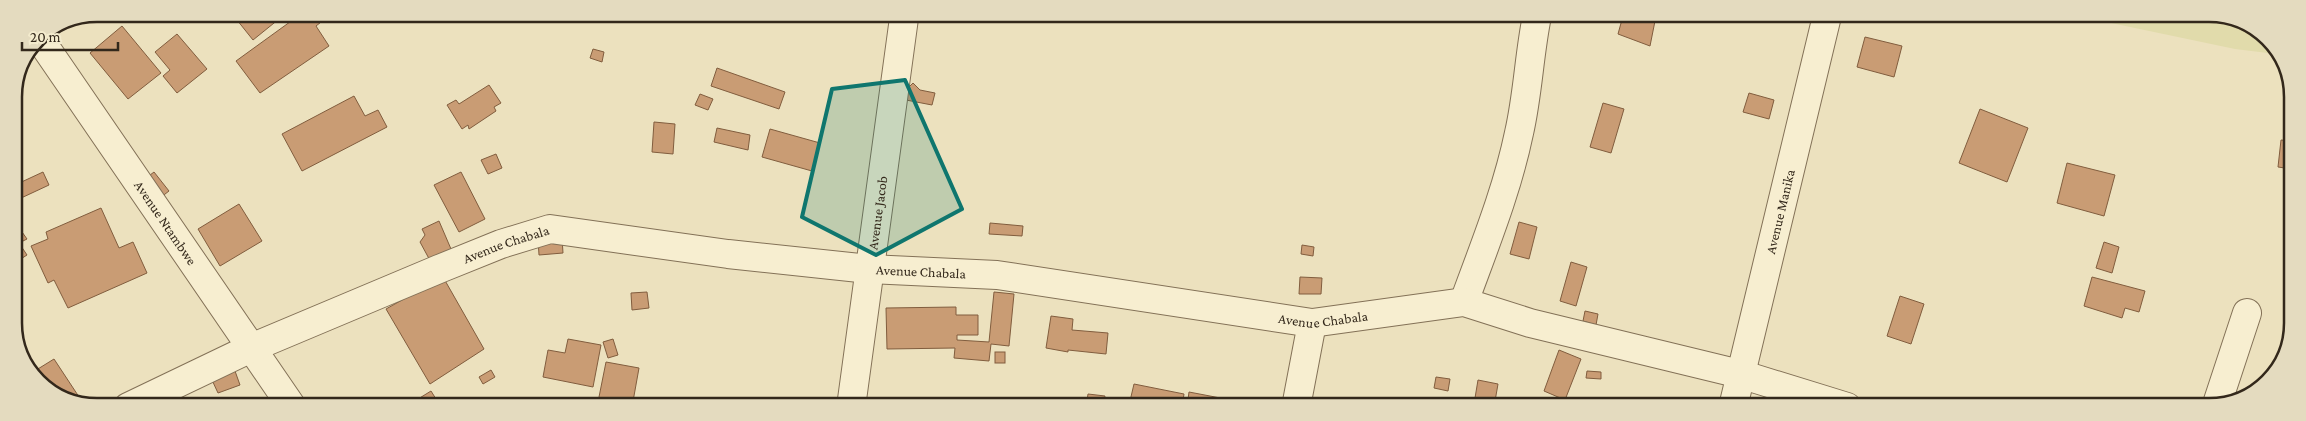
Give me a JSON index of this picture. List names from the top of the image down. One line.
{"streets":{"street":["Avenue Manika","Avenue Jacob","Avenue Ntambwe","Avenue Chabala"]},"crossings":[["Avenue Manika","Avenue Chabala"],["Avenue Jacob","Avenue Chabala"],["Avenue Ntambwe","Avenue Chabala"]],"scale_bar":"20 m"}
